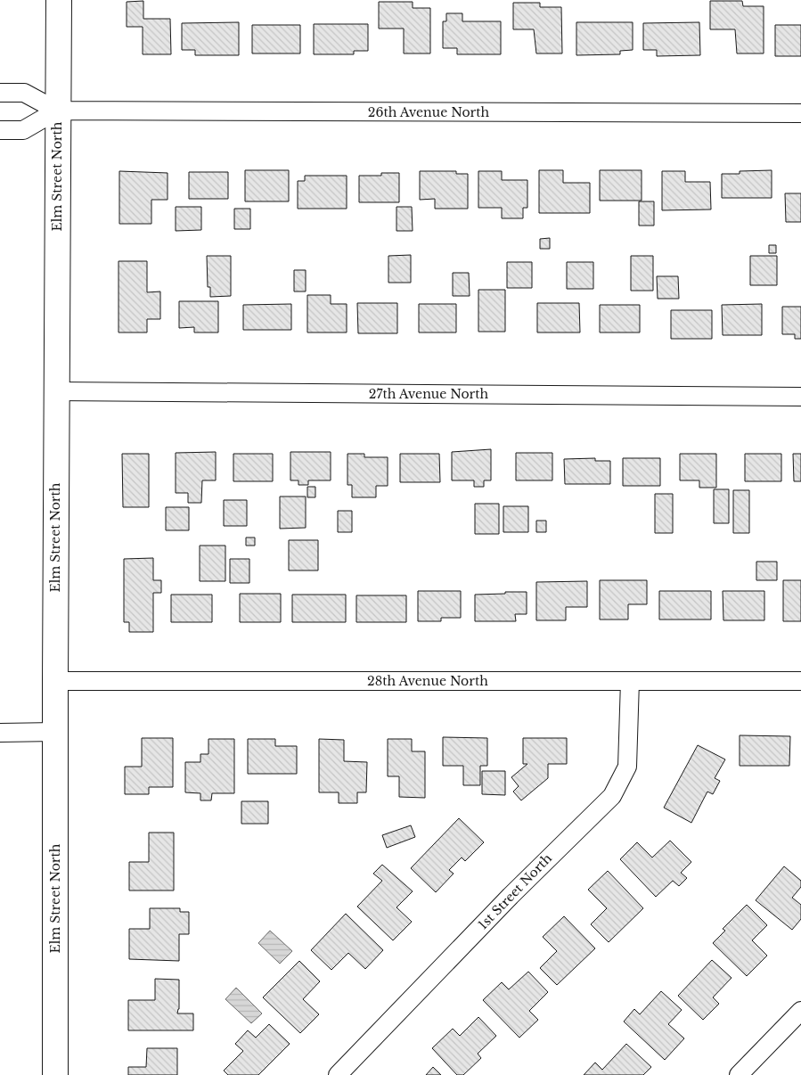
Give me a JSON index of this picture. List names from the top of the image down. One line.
{"streets":{"street":["26th Avenue North","Elm Street North","27th Avenue North","28th Avenue North","1st Street North"]},"crossings":[["26th Avenue North","Elm Street North"],["Elm Street North","27th Avenue North"],["Elm Street North","28th Avenue North"],["28th Avenue North","1st Street North"]]}
